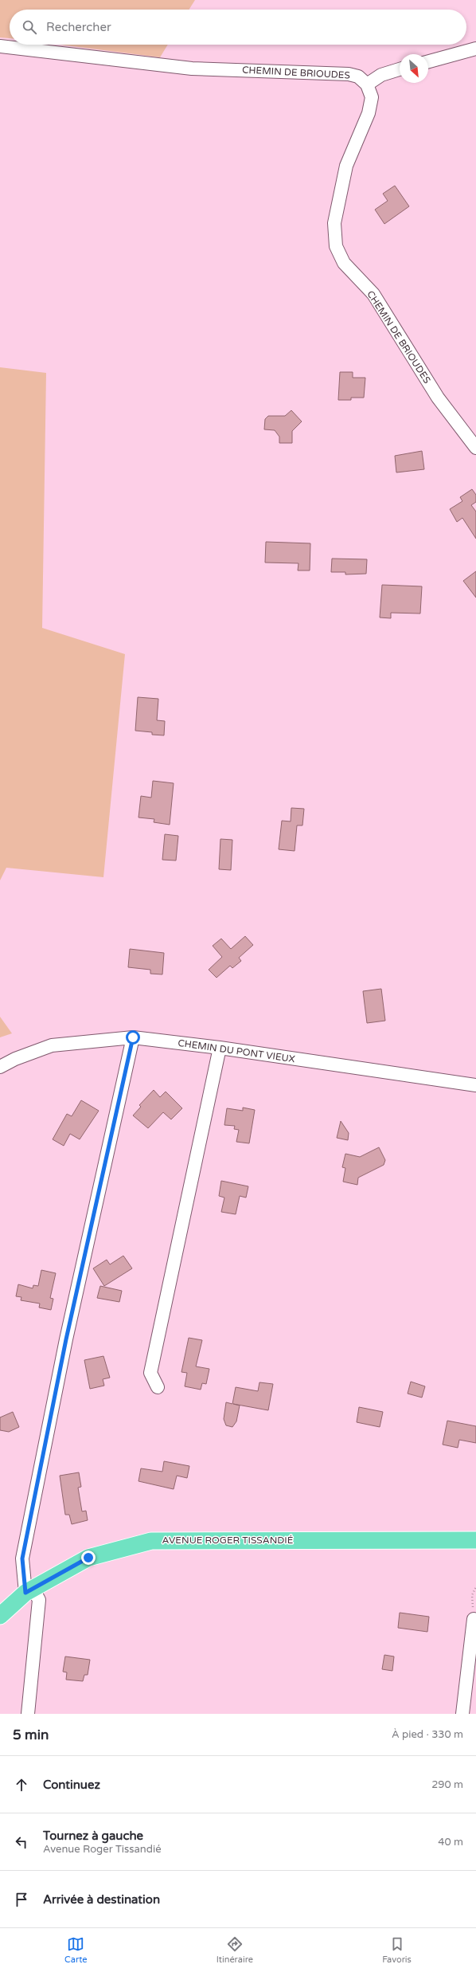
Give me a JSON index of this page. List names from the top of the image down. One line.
{"streets":{"main road":["AVENUE ROGER TISSANDIÉ"],"street":["CHEMIN DE BRIOUDES","CHEMIN DU PONT VIEUX"]},"north":"bottom right","page":{"search":"Rechercher","heading":["5 min","À pied · 330 m"],"list":[["Continuez","290 m"],["Tournez à gauche","Avenue Roger Tissandié","40 m"],"Arrivée à destination"],"nav":["Carte","Itinéraire","Favoris"]}}
